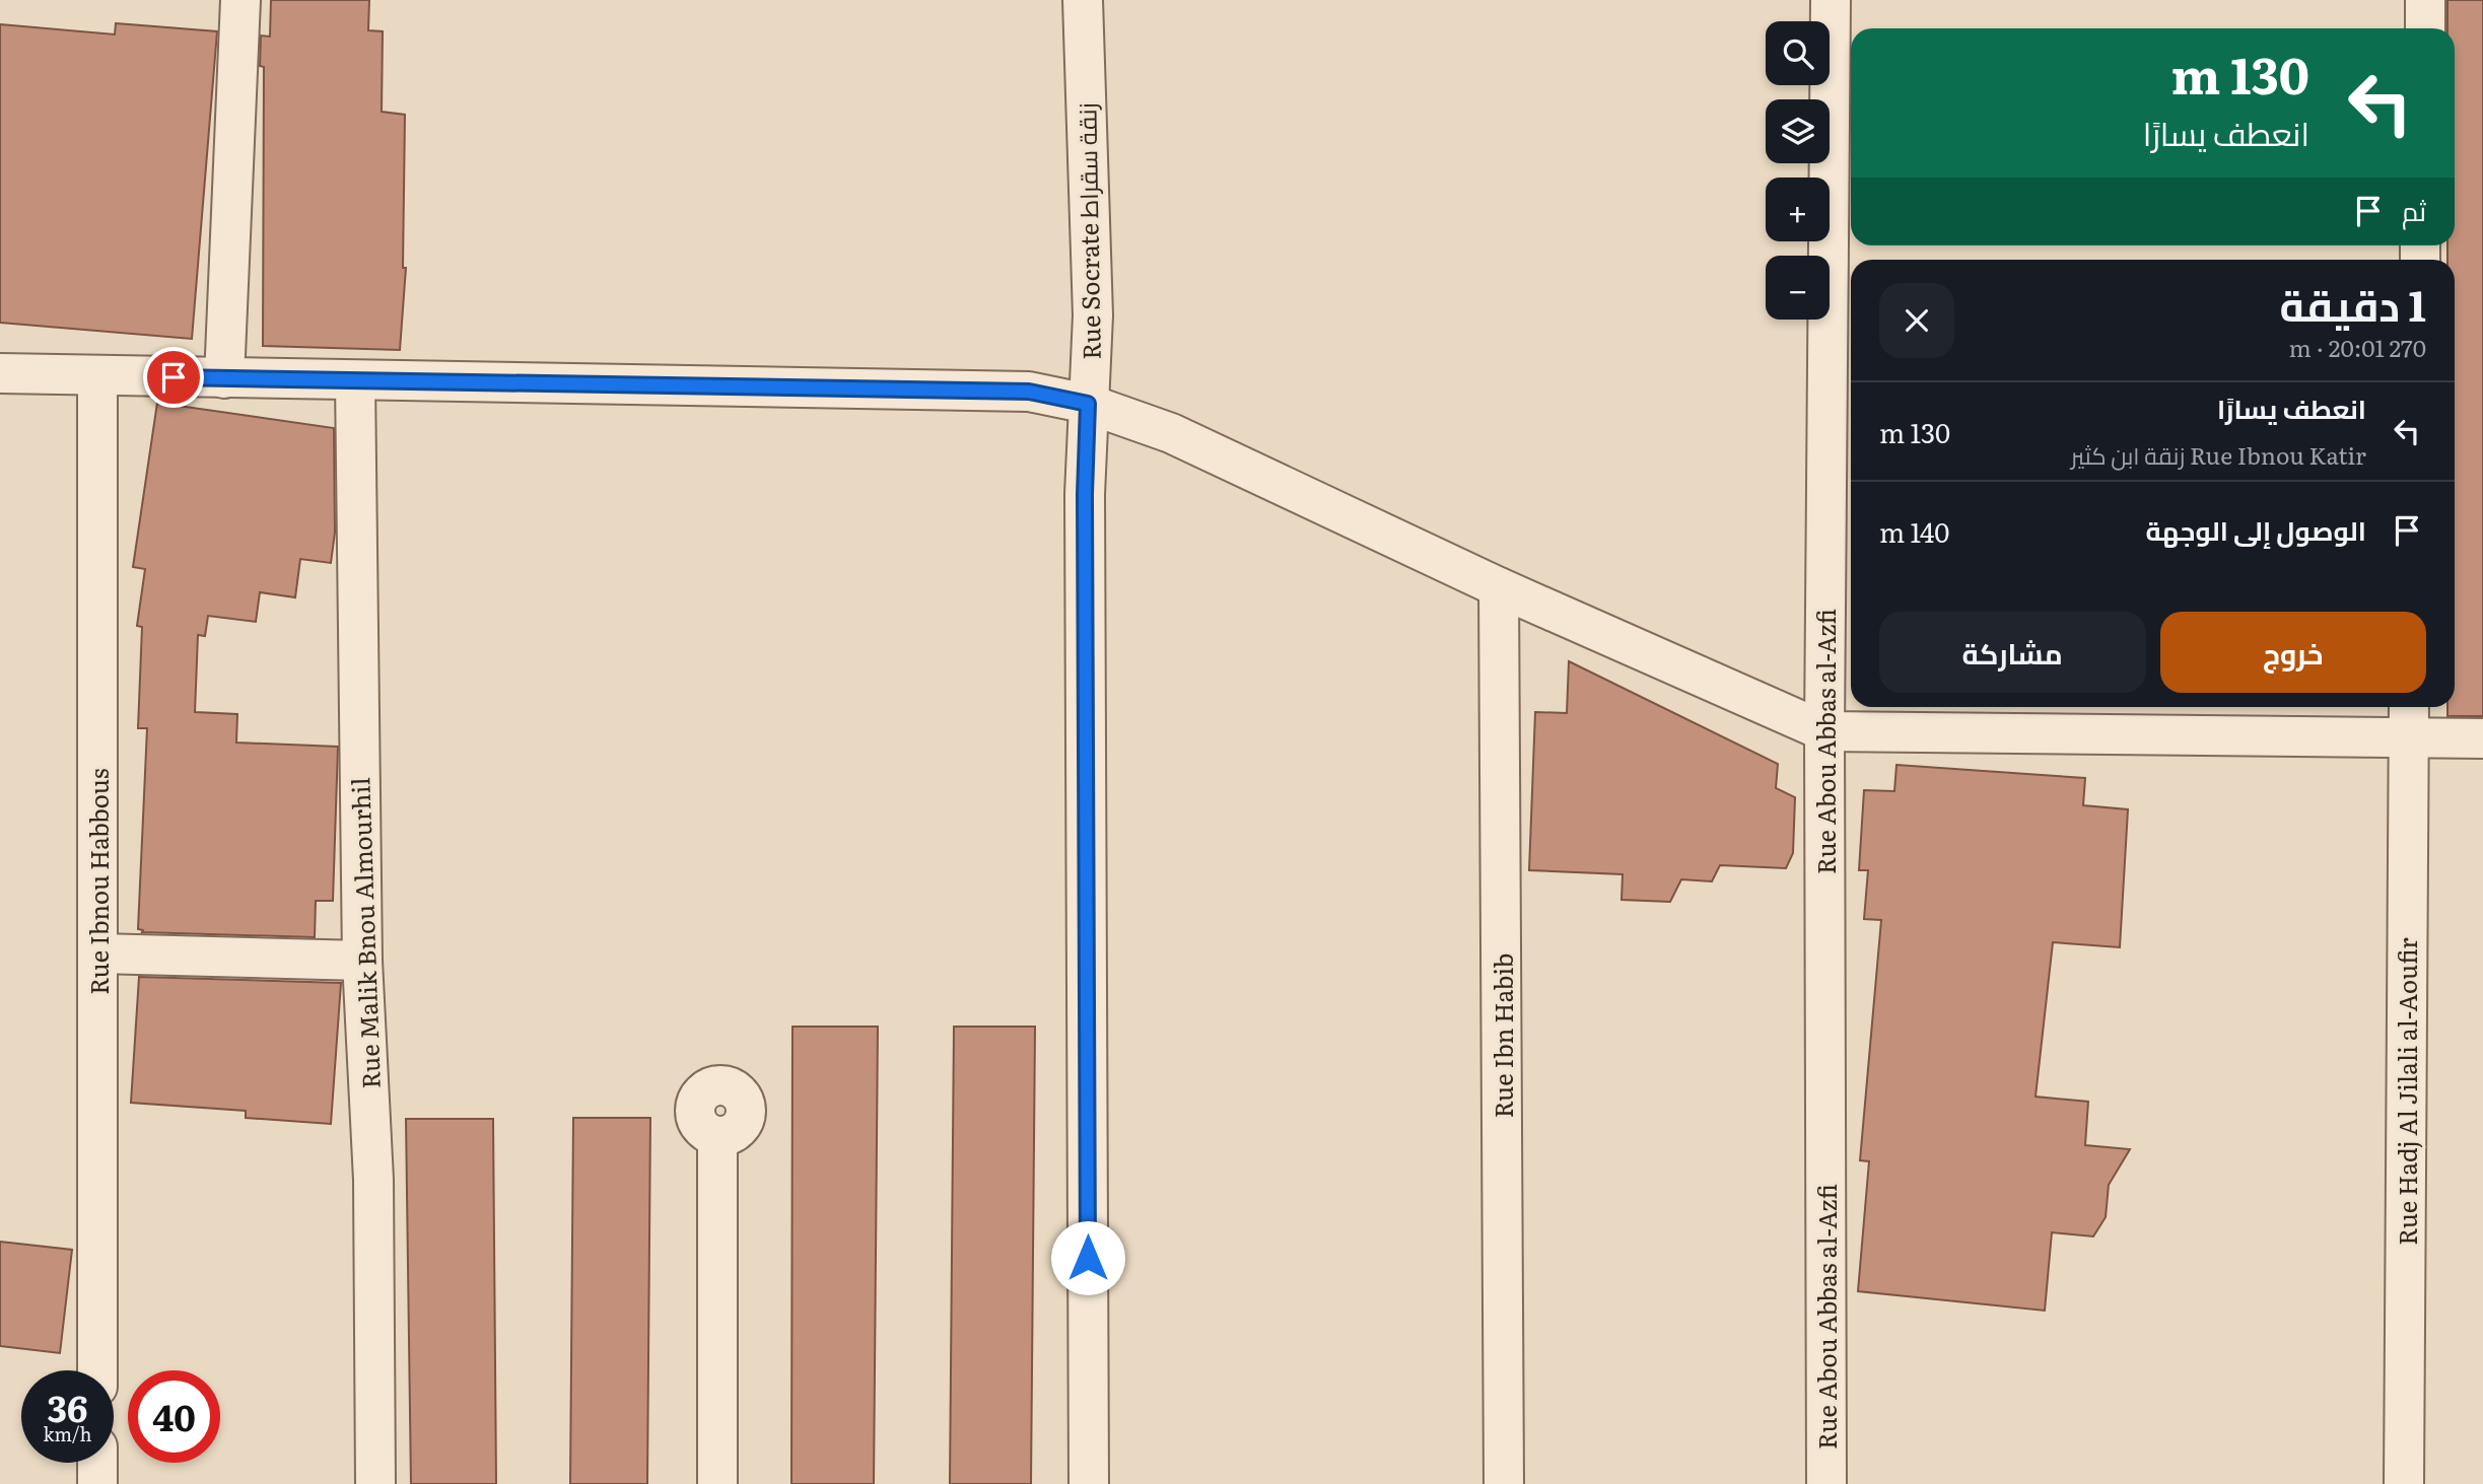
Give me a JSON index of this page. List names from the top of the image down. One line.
{"streets":{"street":["Rue Socrate زنقة سقراط","Rue Abou Abbas al-Azfi","Rue Ibnou Habbous","Rue Malik Bnou Almourhil","Rue Ibn Habib","Rue Hadj Al Jilali al-Aoufir"]},"page":{"map_buttons":["+","−"],"turn":["130 m","انعطف يسارًا"],"then":"ثم","heading":["1 دقيقة","270 m · 20:01"],"list":[{"name":"انعطف يسارًا","note":"Rue Ibnou Katir زنقة ابن كثير","value":"130 m"},{"name":"الوصول إلى الوجهة","value":"140 m"}],"buttons":["خروج","مشاركة"],"speed":"36 km/h","limit":"40"}}
